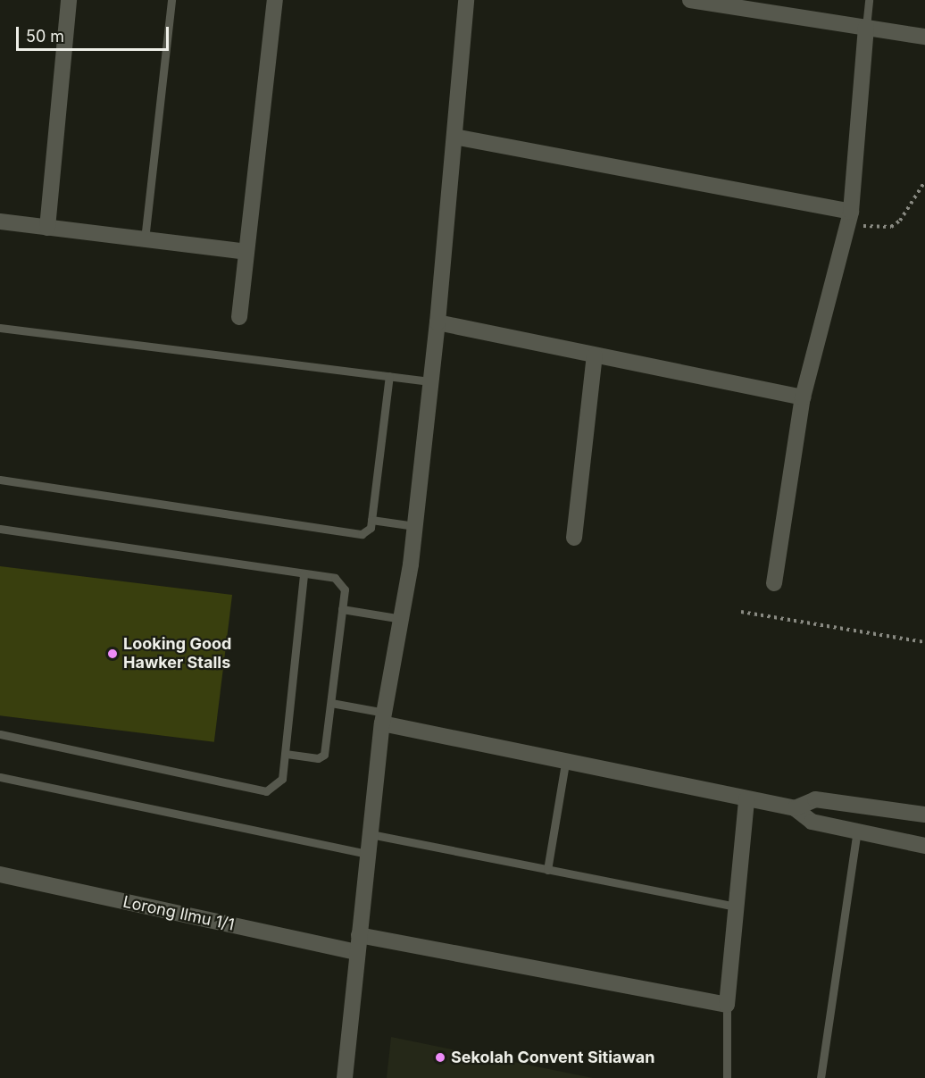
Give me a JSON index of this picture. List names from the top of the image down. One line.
{"streets":{"street":["Lorong Ilmu 1/1"]},"places":["Looking Good Hawker Stalls","Sekolah Convent Sitiawan"],"scale_bar":"50 m"}
